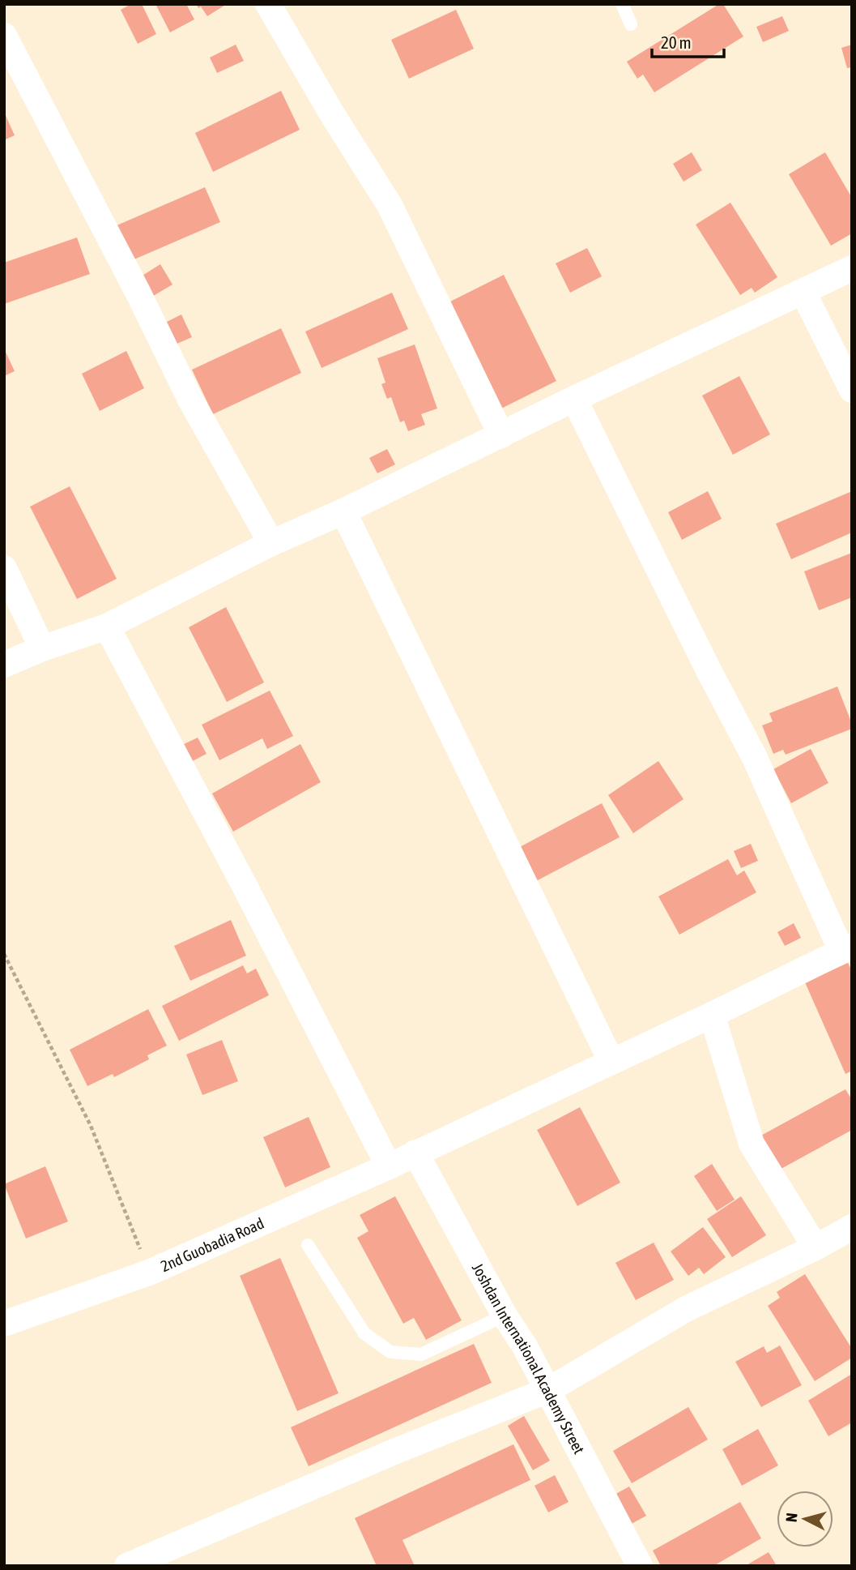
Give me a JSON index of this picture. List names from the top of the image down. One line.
{"streets":{"street":["2nd Guobadia Road","Joshdan International Academy Street"]},"crossings":[["2nd Guobadia Road","Joshdan International Academy Street"]],"scale_bar":"20 m","north":"left"}
